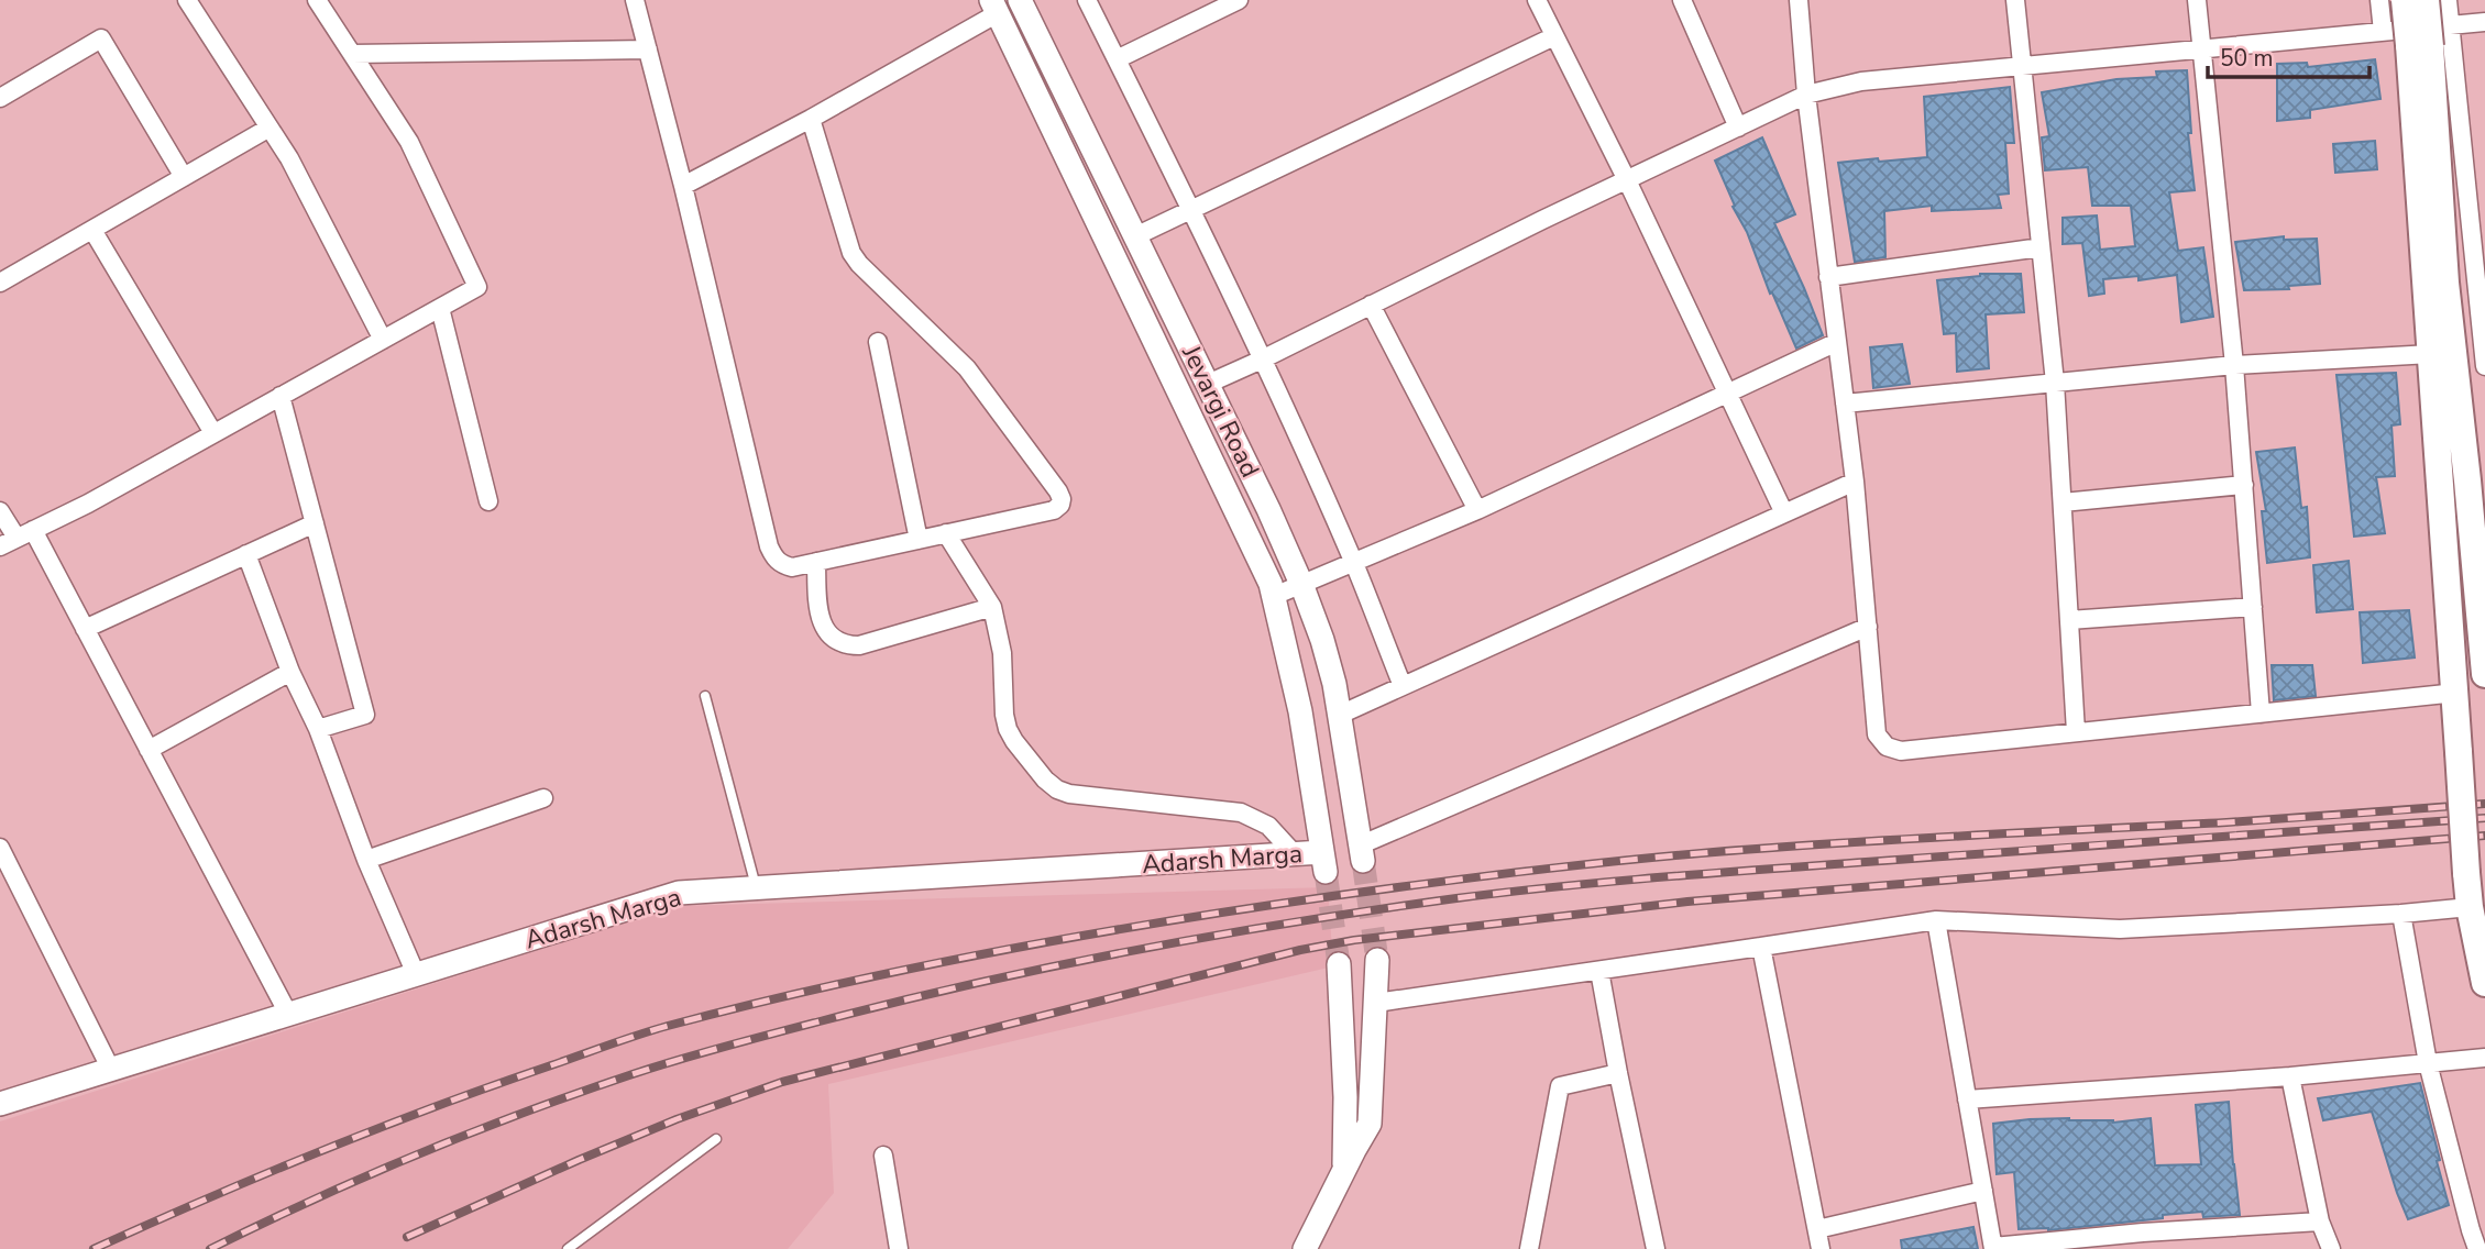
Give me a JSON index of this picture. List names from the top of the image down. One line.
{"streets":{"main road":["Jevargi Road","Adarsh Marga"]},"scale_bar":"50 m"}
